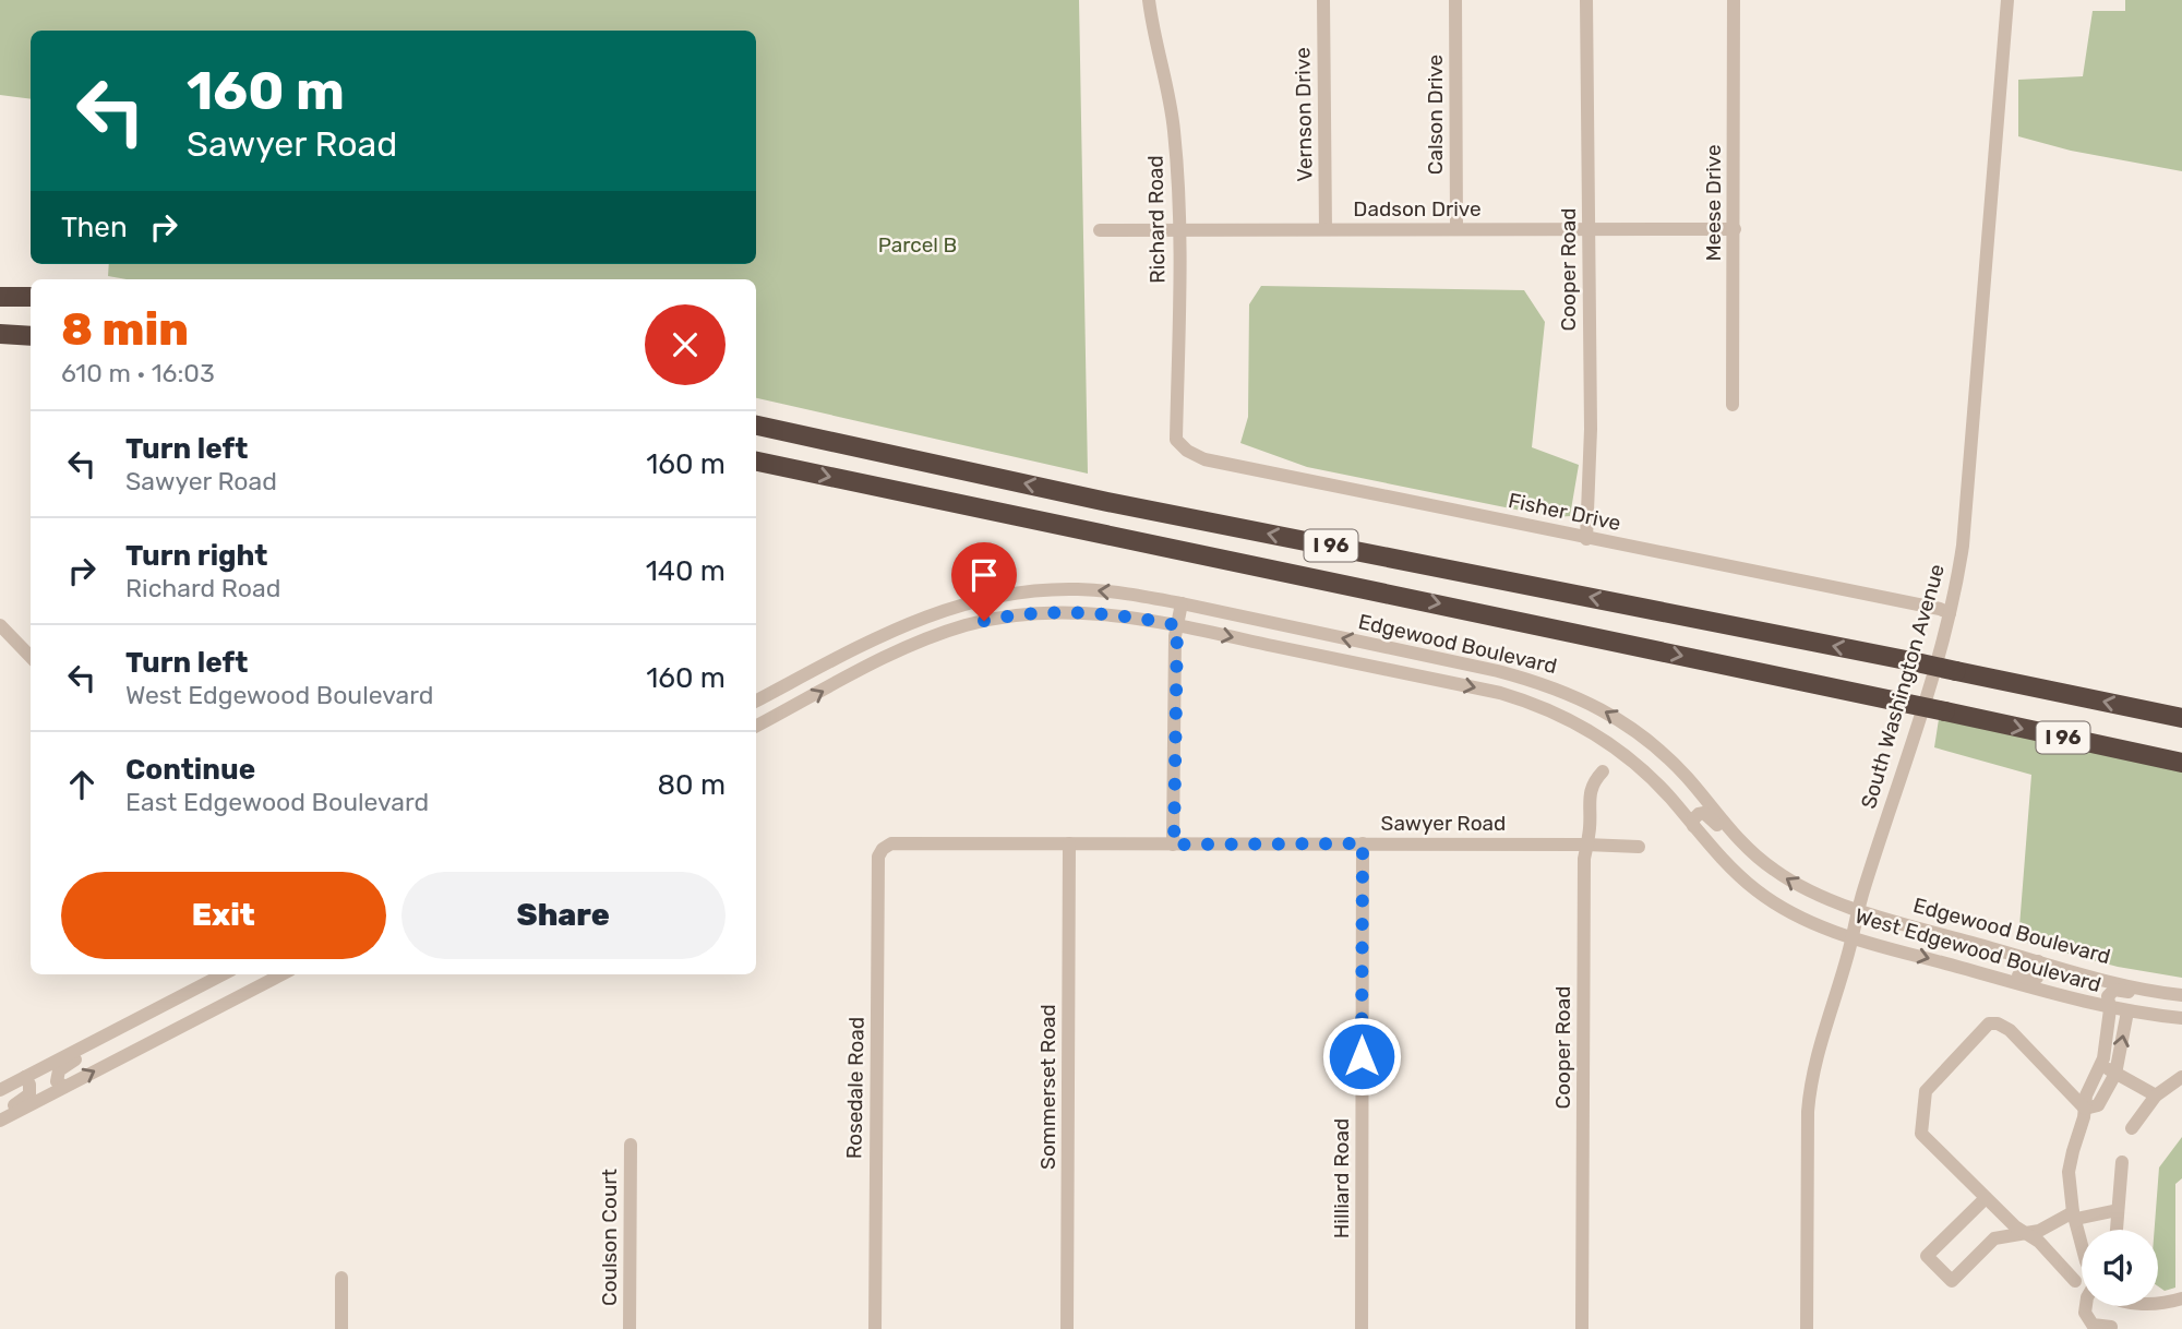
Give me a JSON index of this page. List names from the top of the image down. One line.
{"streets":{"highway":["I 96"],"street":["Vernson Drive","Calson Drive","Meese Drive","Dadson Drive","Richard Road","Cooper Road","Fisher Drive","Edgewood Boulevard","South Washington Avenue","Sawyer Road","West Edgewood Boulevard","Sommerset Road","Rosedale Road","Hilliard Road","Coulson Court"]},"crossings":[["Vernson Drive","Dadson Drive"],["Calson Drive","Dadson Drive"],["Meese Drive","Dadson Drive"],["Dadson Drive","Richard Road"],["Dadson Drive","Cooper Road"],["Richard Road","Fisher Drive"],["Cooper Road","Fisher Drive"],["Cooper Road","Sawyer Road"],["Fisher Drive","South Washington Avenue"],["Edgewood Boulevard","South Washington Avenue"],["South Washington Avenue","West Edgewood Boulevard"],["Sawyer Road","Sommerset Road"],["Sawyer Road","Rosedale Road"],["Sawyer Road","Hilliard Road"]],"one_way":["Edgewood Boulevard","West Edgewood Boulevard"],"parks":["Parcel B"],"page":{"turn":["160 m","Sawyer Road"],"then":"Then","heading":["8 min","610 m · 16:03"],"list":[{"name":"Turn left","note":"Sawyer Road","value":"160 m"},{"name":"Turn right","note":"Richard Road","value":"140 m"},{"name":"Turn left","note":"West Edgewood Boulevard","value":"160 m"},{"name":"Continue","note":"East Edgewood Boulevard","value":"80 m"}],"buttons":["Exit","Share"]}}
